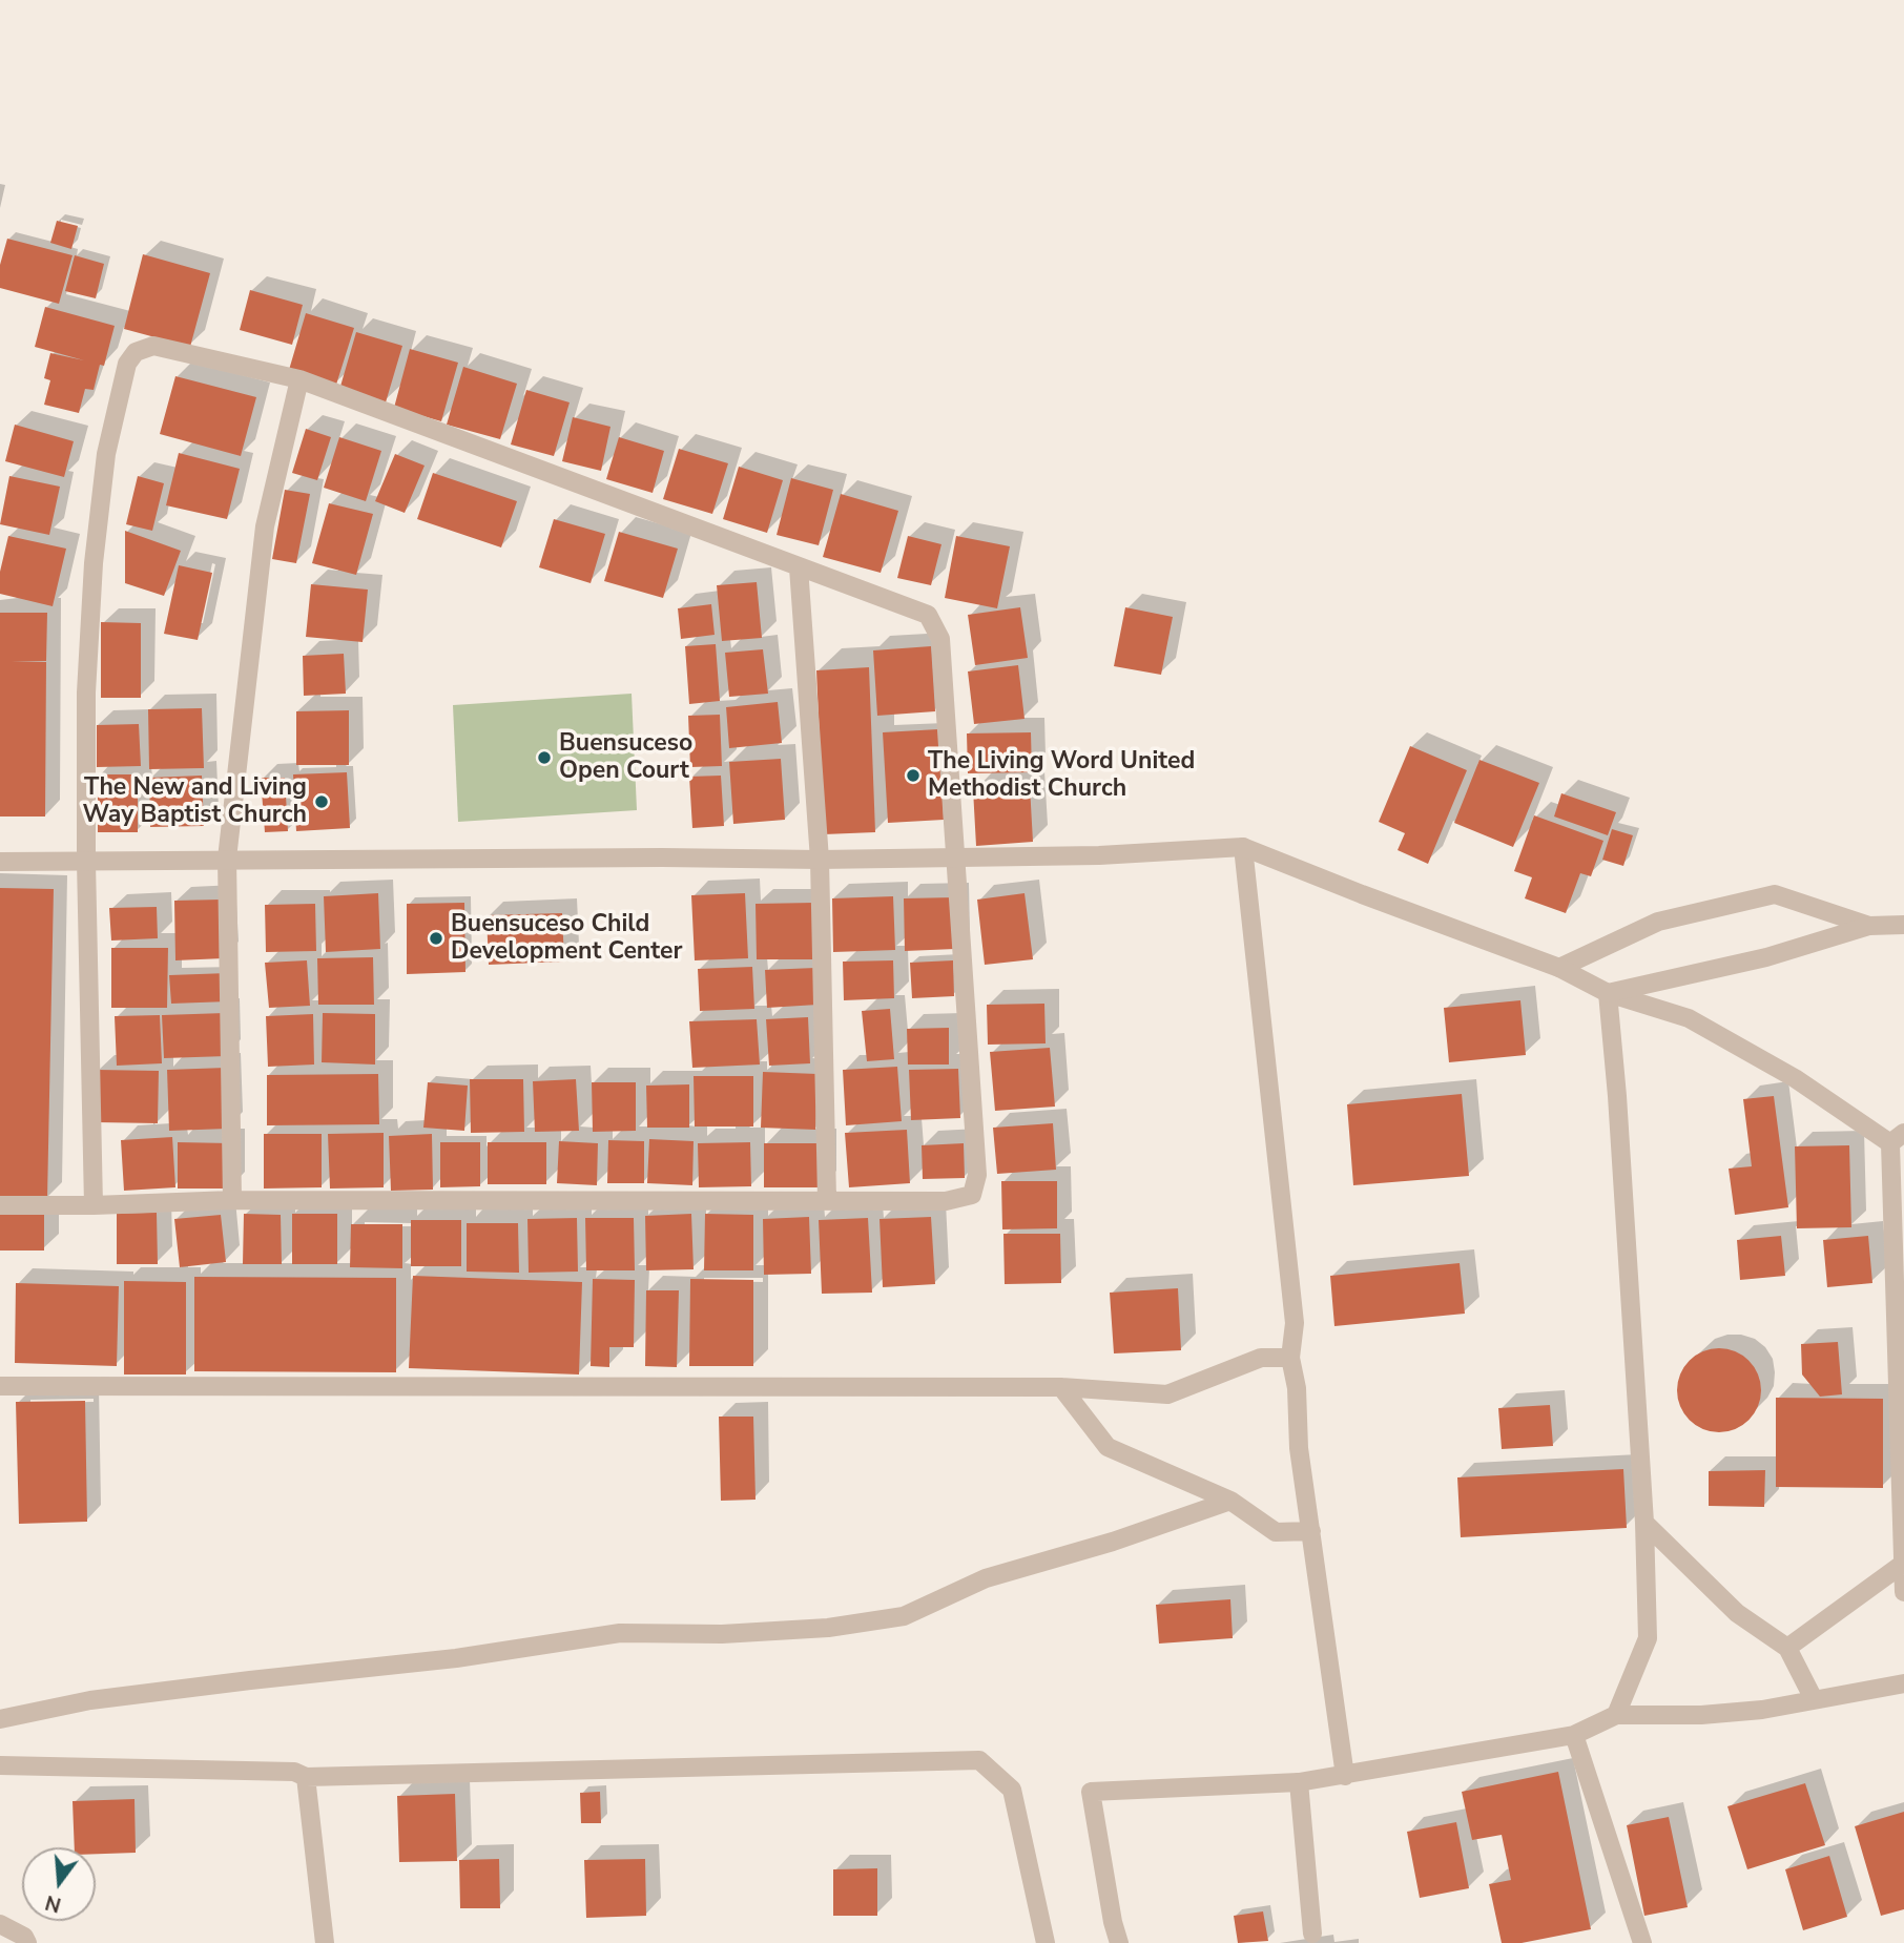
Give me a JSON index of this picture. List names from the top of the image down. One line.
{"places":["Buensuceso Open Court","The Living Word United Methodist Church","The New and Living Way Baptist Church","Buensuceso Child Development Center"],"north":"bottom"}
